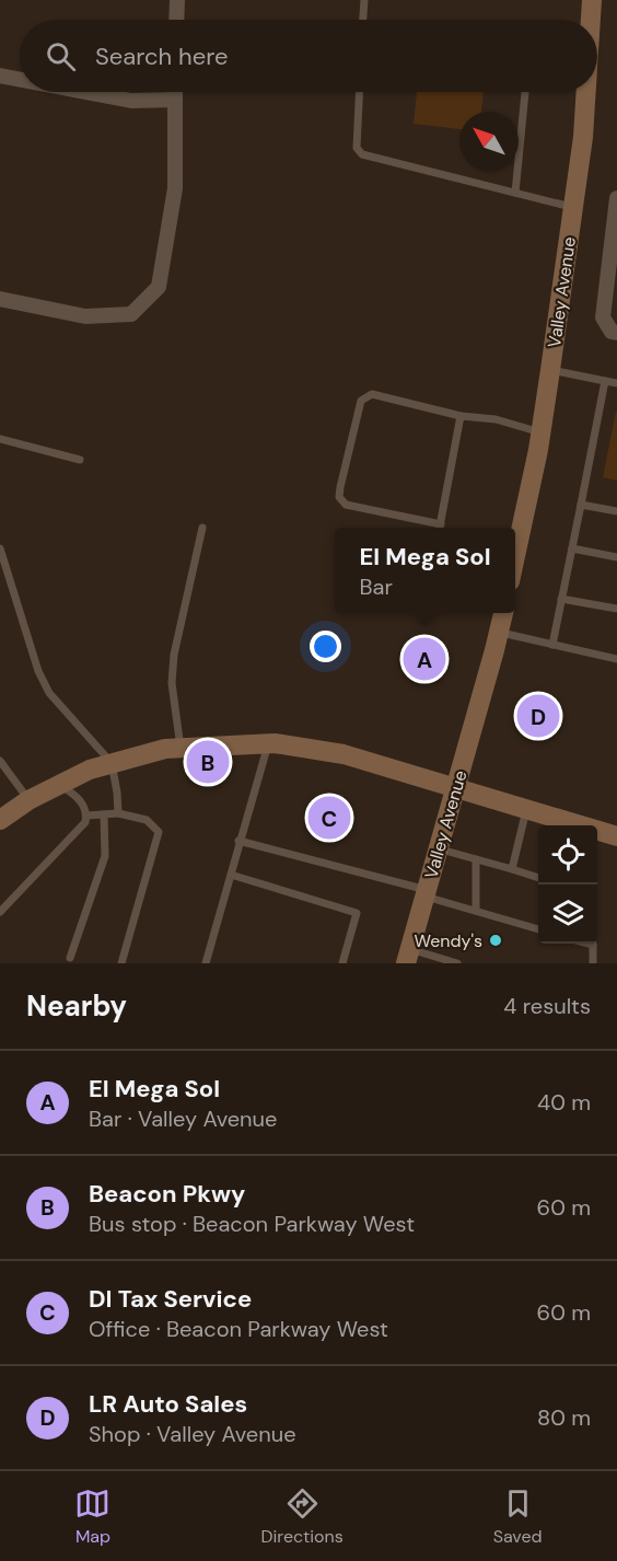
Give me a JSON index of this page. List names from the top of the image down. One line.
{"streets":{"main road":["Valley Avenue"]},"places":["Wendy's"],"north":"top left","page":{"search":"Search here","popup":["El Mega Sol","Bar"],"pins":["A","D","B","C"],"heading":["Nearby","4 results"],"list":[{"mark":"A","name":"El Mega Sol","note":"Bar · Valley Avenue","value":"40 m"},{"mark":"B","name":"Beacon Pkwy","note":"Bus stop · Beacon Parkway West","value":"60 m"},{"mark":"C","name":"DI Tax Service","note":"Office · Beacon Parkway West","value":"60 m"},{"mark":"D","name":"LR Auto Sales","note":"Shop · Valley Avenue","value":"80 m"}],"nav":["Map","Directions","Saved"]}}
